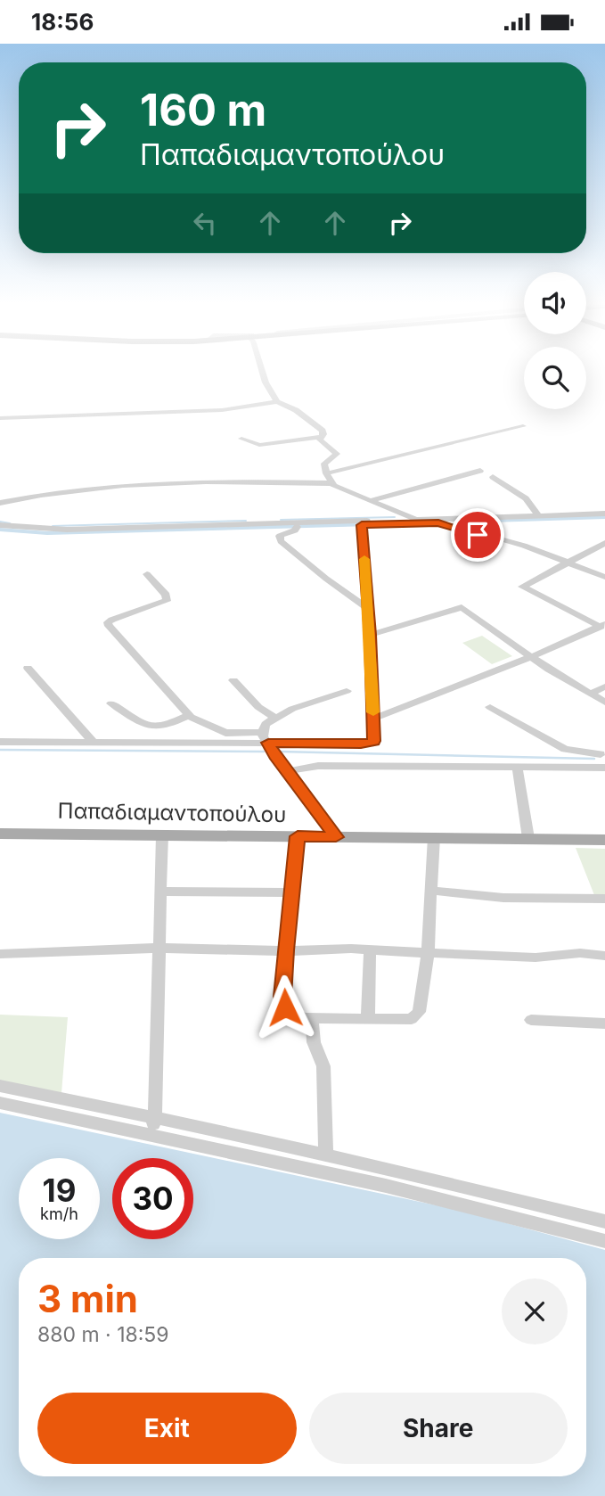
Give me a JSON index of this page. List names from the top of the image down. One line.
{"streets":{"main road":["Παπαδιαμαντοπούλου"]},"page":{"status":"18:56","turn":["160 m","Παπαδιαμαντοπούλου"],"speed":"19 km/h","limit":"30","heading":["3 min","880 m · 18:59"],"buttons":["Exit","Share"]}}
